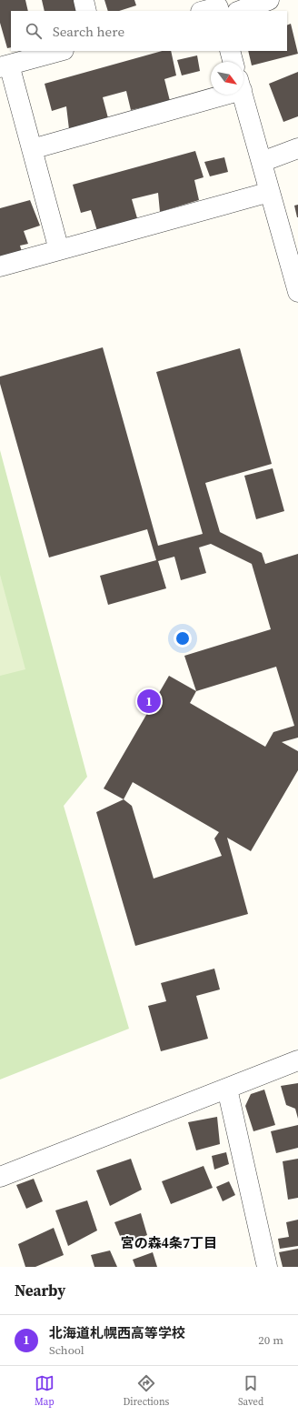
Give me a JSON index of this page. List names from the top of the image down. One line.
{"districts":["宮の森4条7丁目"],"north":"bottom right","page":{"search":"Search here","pins":"1","heading":"Nearby","list":[{"mark":"1","name":"北海道札幌西高等学校","note":"School","value":"20 m"}],"nav":["Map","Directions","Saved"]}}
